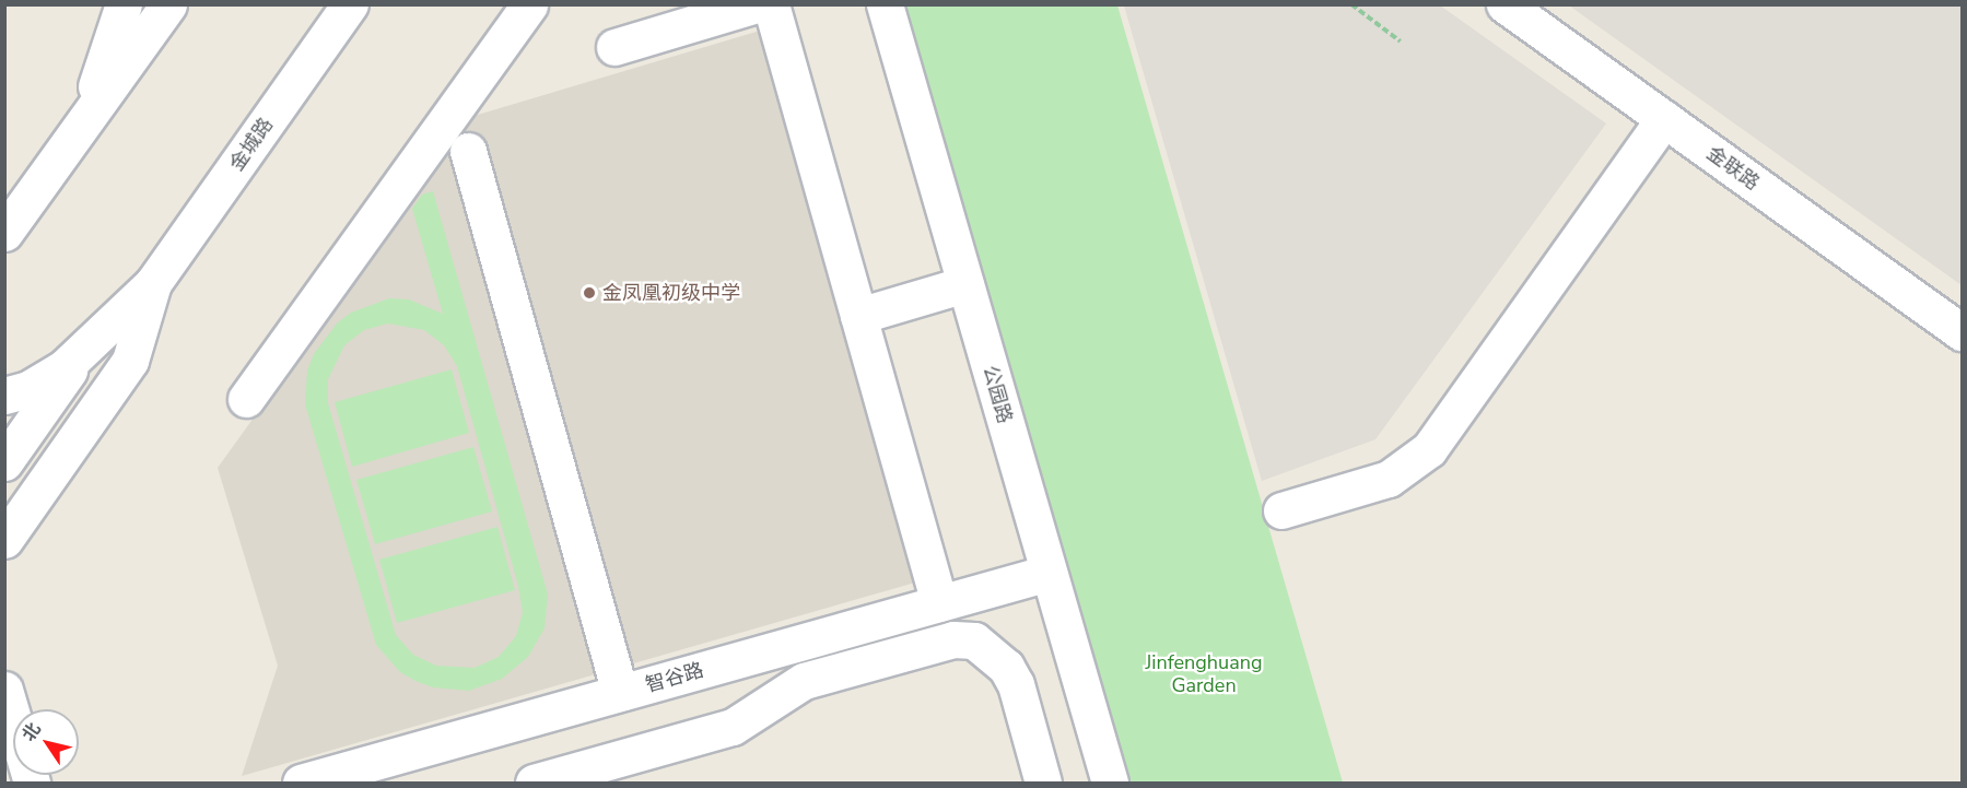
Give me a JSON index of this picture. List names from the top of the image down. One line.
{"streets":{"street":["金城路","金联路","公园路","智谷路"]},"crossings":[["公园路","智谷路"]],"parks":["Jinfenghuang Garden"],"places":["金凤凰初级中学"],"north":"top left"}
